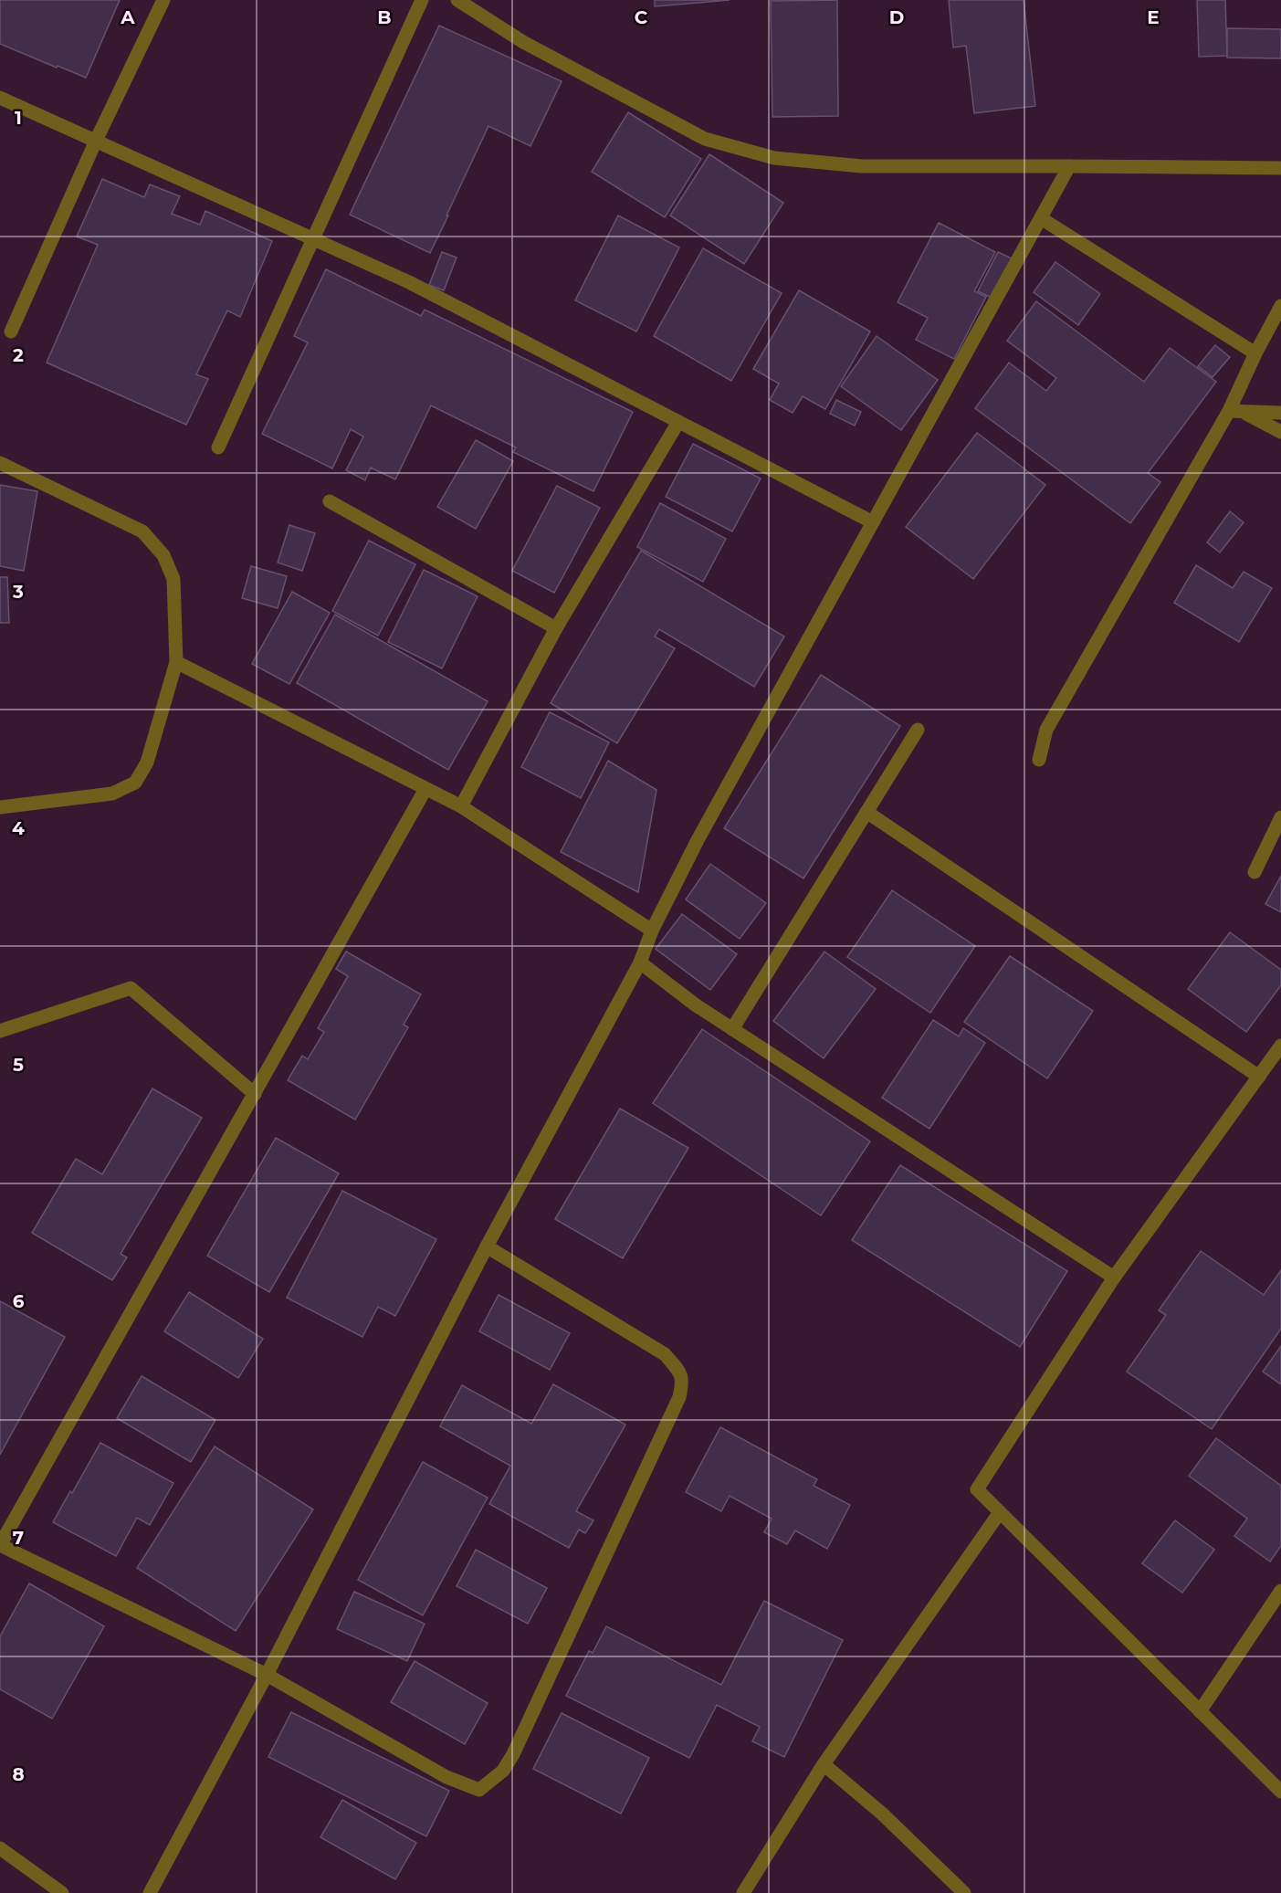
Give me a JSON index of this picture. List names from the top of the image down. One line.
{"grid":{"columns":["A","B","C","D","E"],"rows":["1","2","3","4","5","6","7","8"]}}
